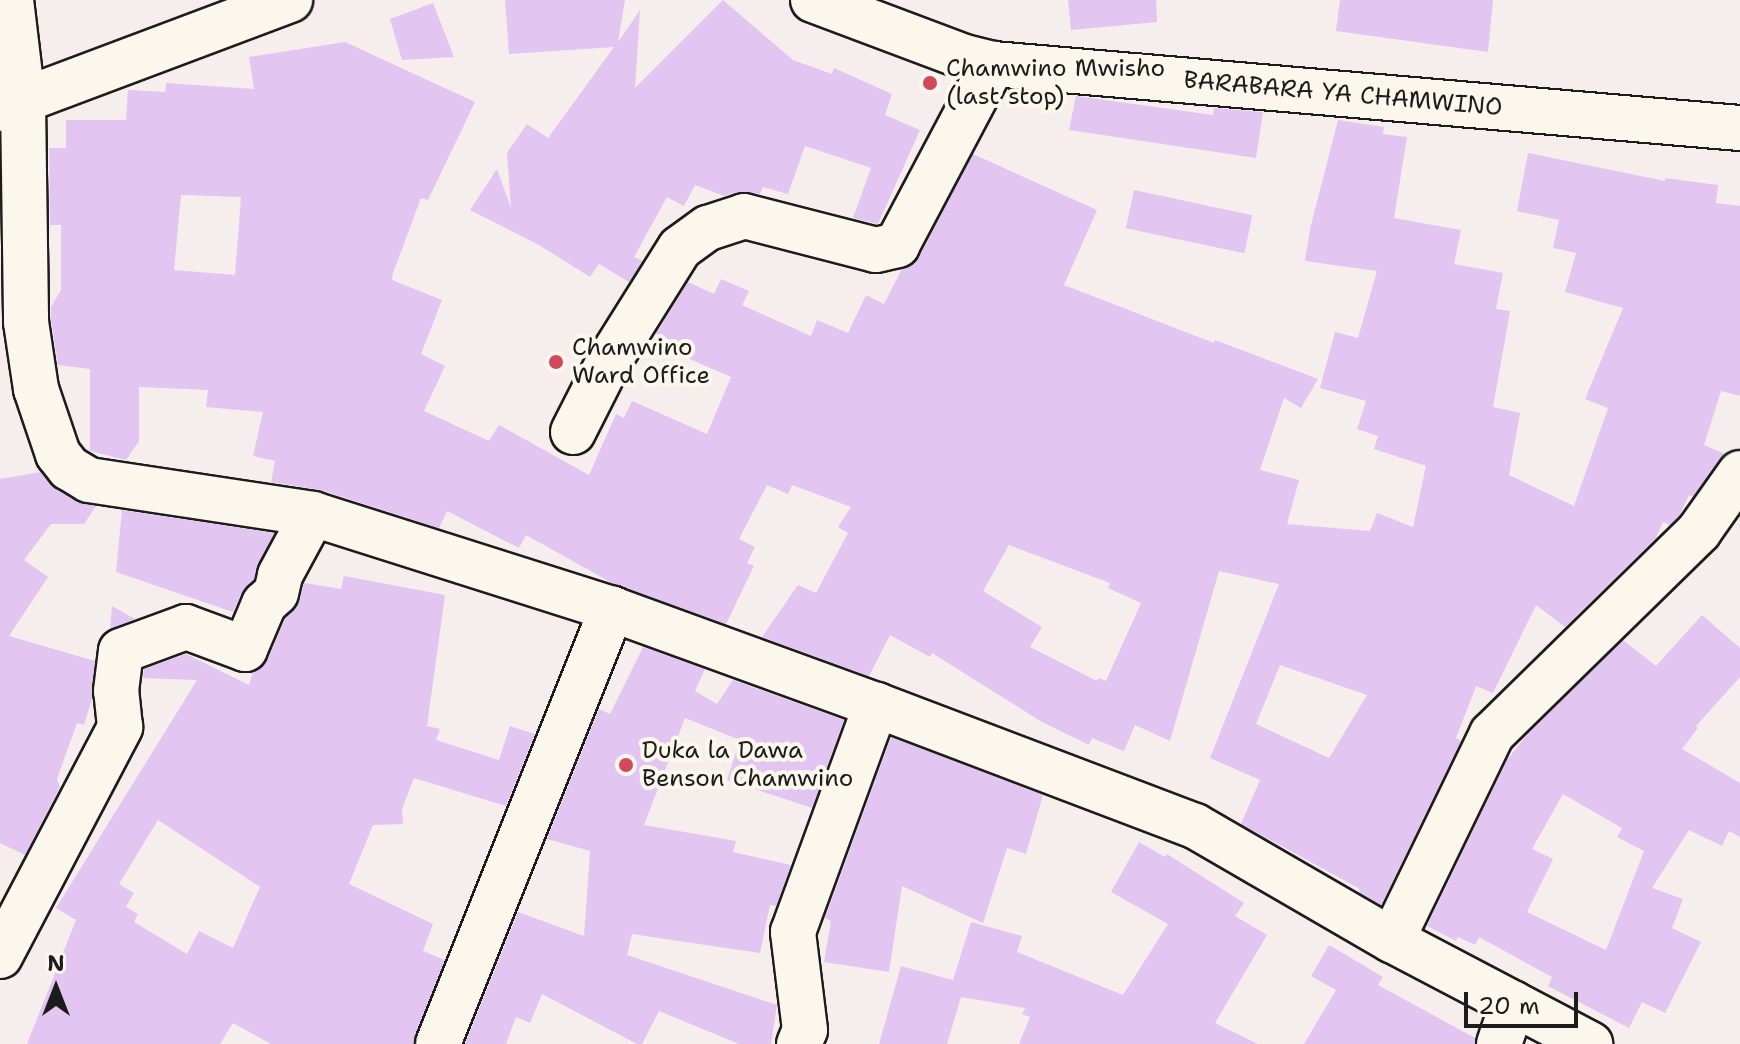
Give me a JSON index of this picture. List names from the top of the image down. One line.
{"streets":{"street":["BARABARA YA CHAMWINO"]},"places":["Chamwino Mwisho (last stop)","Chamwino Ward Office","Duka la Dawa Benson Chamwino"],"scale_bar":"20 m","north":"top"}
